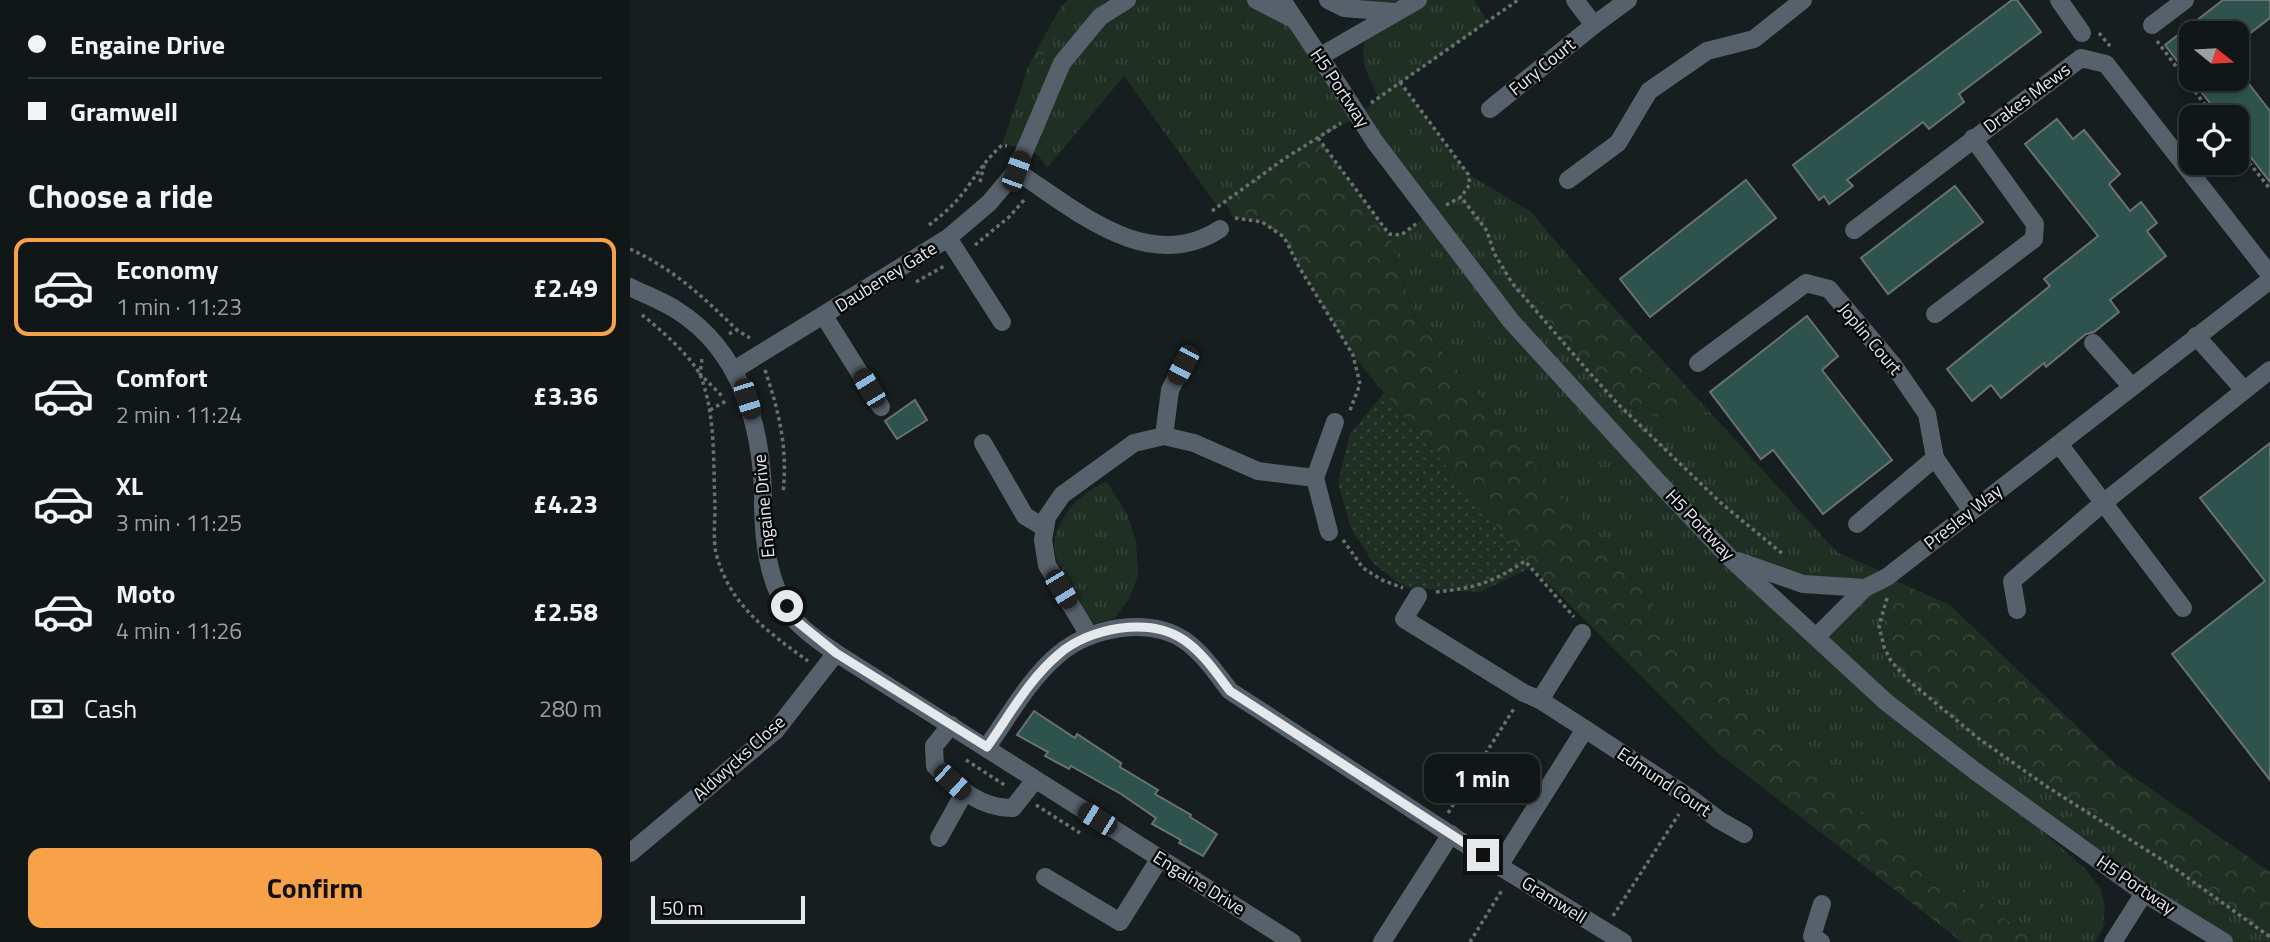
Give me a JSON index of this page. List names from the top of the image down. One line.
{"streets":{"street":["Fury Court","H5 Portway","Drakes Mews","Daubeney Gate","Joplin Court","Engaine Drive","Presley Way","Aldwycks Close","Edmund Court","Gramwell"]},"crossings":[["H5 Portway","Presley Way"],["Daubeney Gate","Engaine Drive"],["Joplin Court","Presley Way"],["Engaine Drive","Aldwycks Close"],["Engaine Drive","Gramwell"]],"scale_bar":"50 m","north":"right","page":{"banner":["Engaine Drive","Gramwell"],"heading":"Choose a ride","list":[{"name":"Economy","note":"1 min · 11:23","value":"£2.49"},{"name":"Comfort","note":"2 min · 11:24","value":"£3.36"},{"name":"XL","note":"3 min · 11:25","value":"£4.23"},{"name":"Moto","note":"4 min · 11:26","value":"£2.58"}],"pay":["Cash","280 m"],"bubble":"1 min","buttons":"Confirm","scale":"50 m"}}
